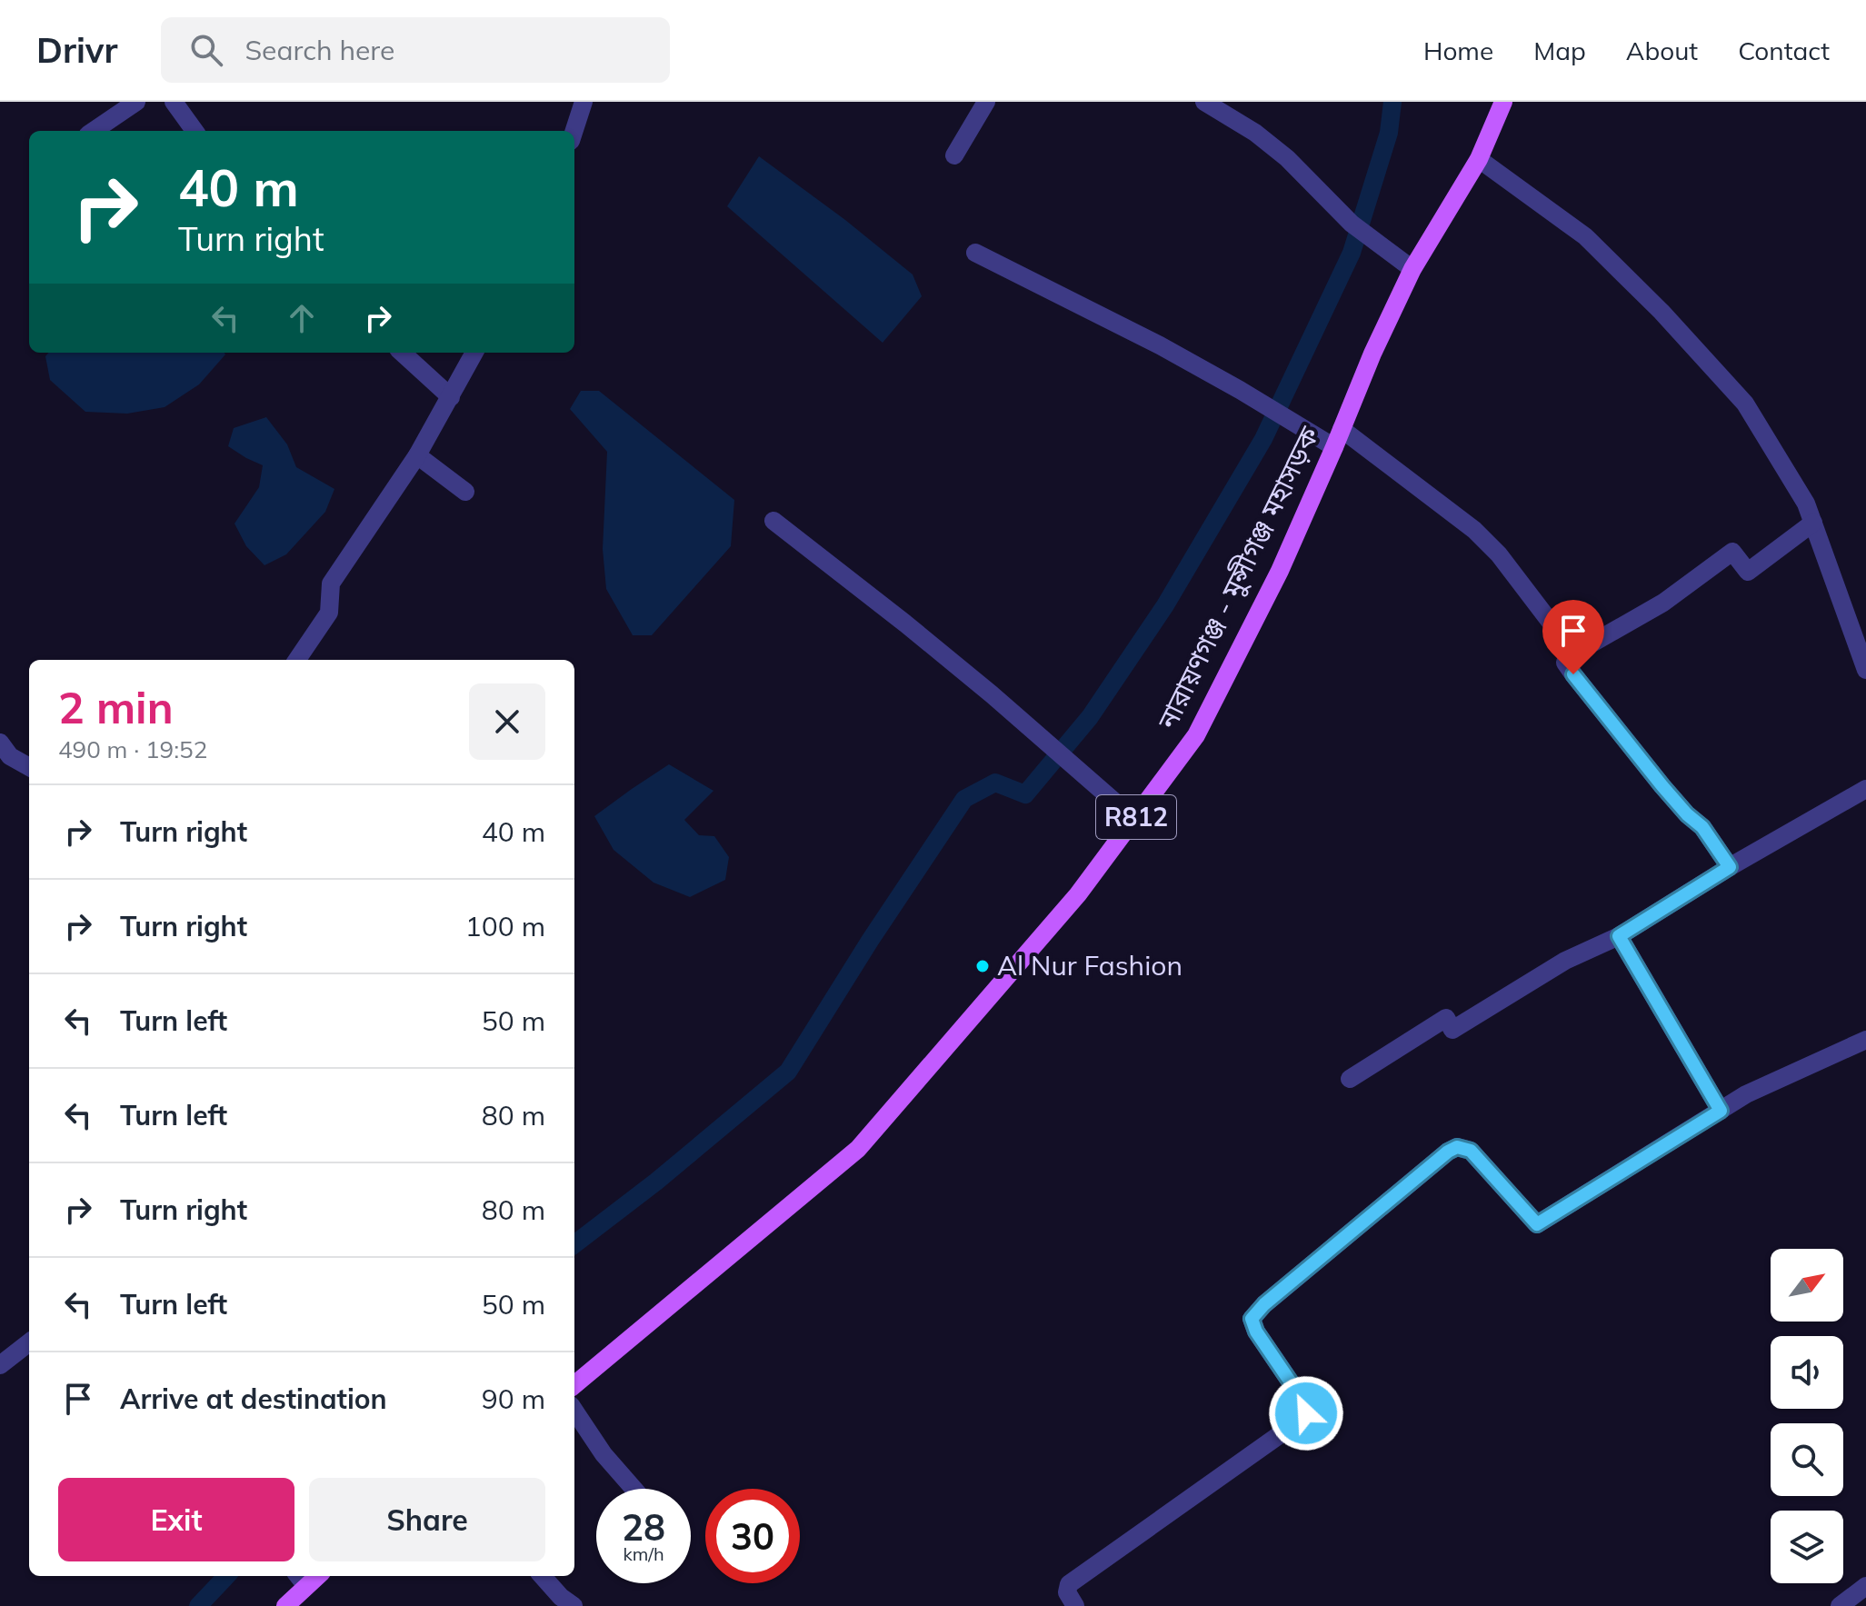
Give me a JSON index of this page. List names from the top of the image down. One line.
{"streets":{"main road":["নারায়ণগঞ্জ - মুন্সীগঞ্জ মহাসড়ক","R812"]},"places":["Al Nur Fashion"],"north":"top right","page":{"header":"Drivr","search":"Search here","nav":["Home","Map","About","Contact"],"turn":["40 m","Turn right"],"heading":["2 min","490 m · 19:52"],"list":[{"name":"Turn right","value":"40 m"},{"name":"Turn right","value":"100 m"},{"name":"Turn left","value":"50 m"},{"name":"Turn left","value":"80 m"},{"name":"Turn right","value":"80 m"},{"name":"Turn left","value":"50 m"},{"name":"Arrive at destination","value":"90 m"}],"buttons":["Exit","Share"],"speed":"28 km/h","limit":"30"}}
